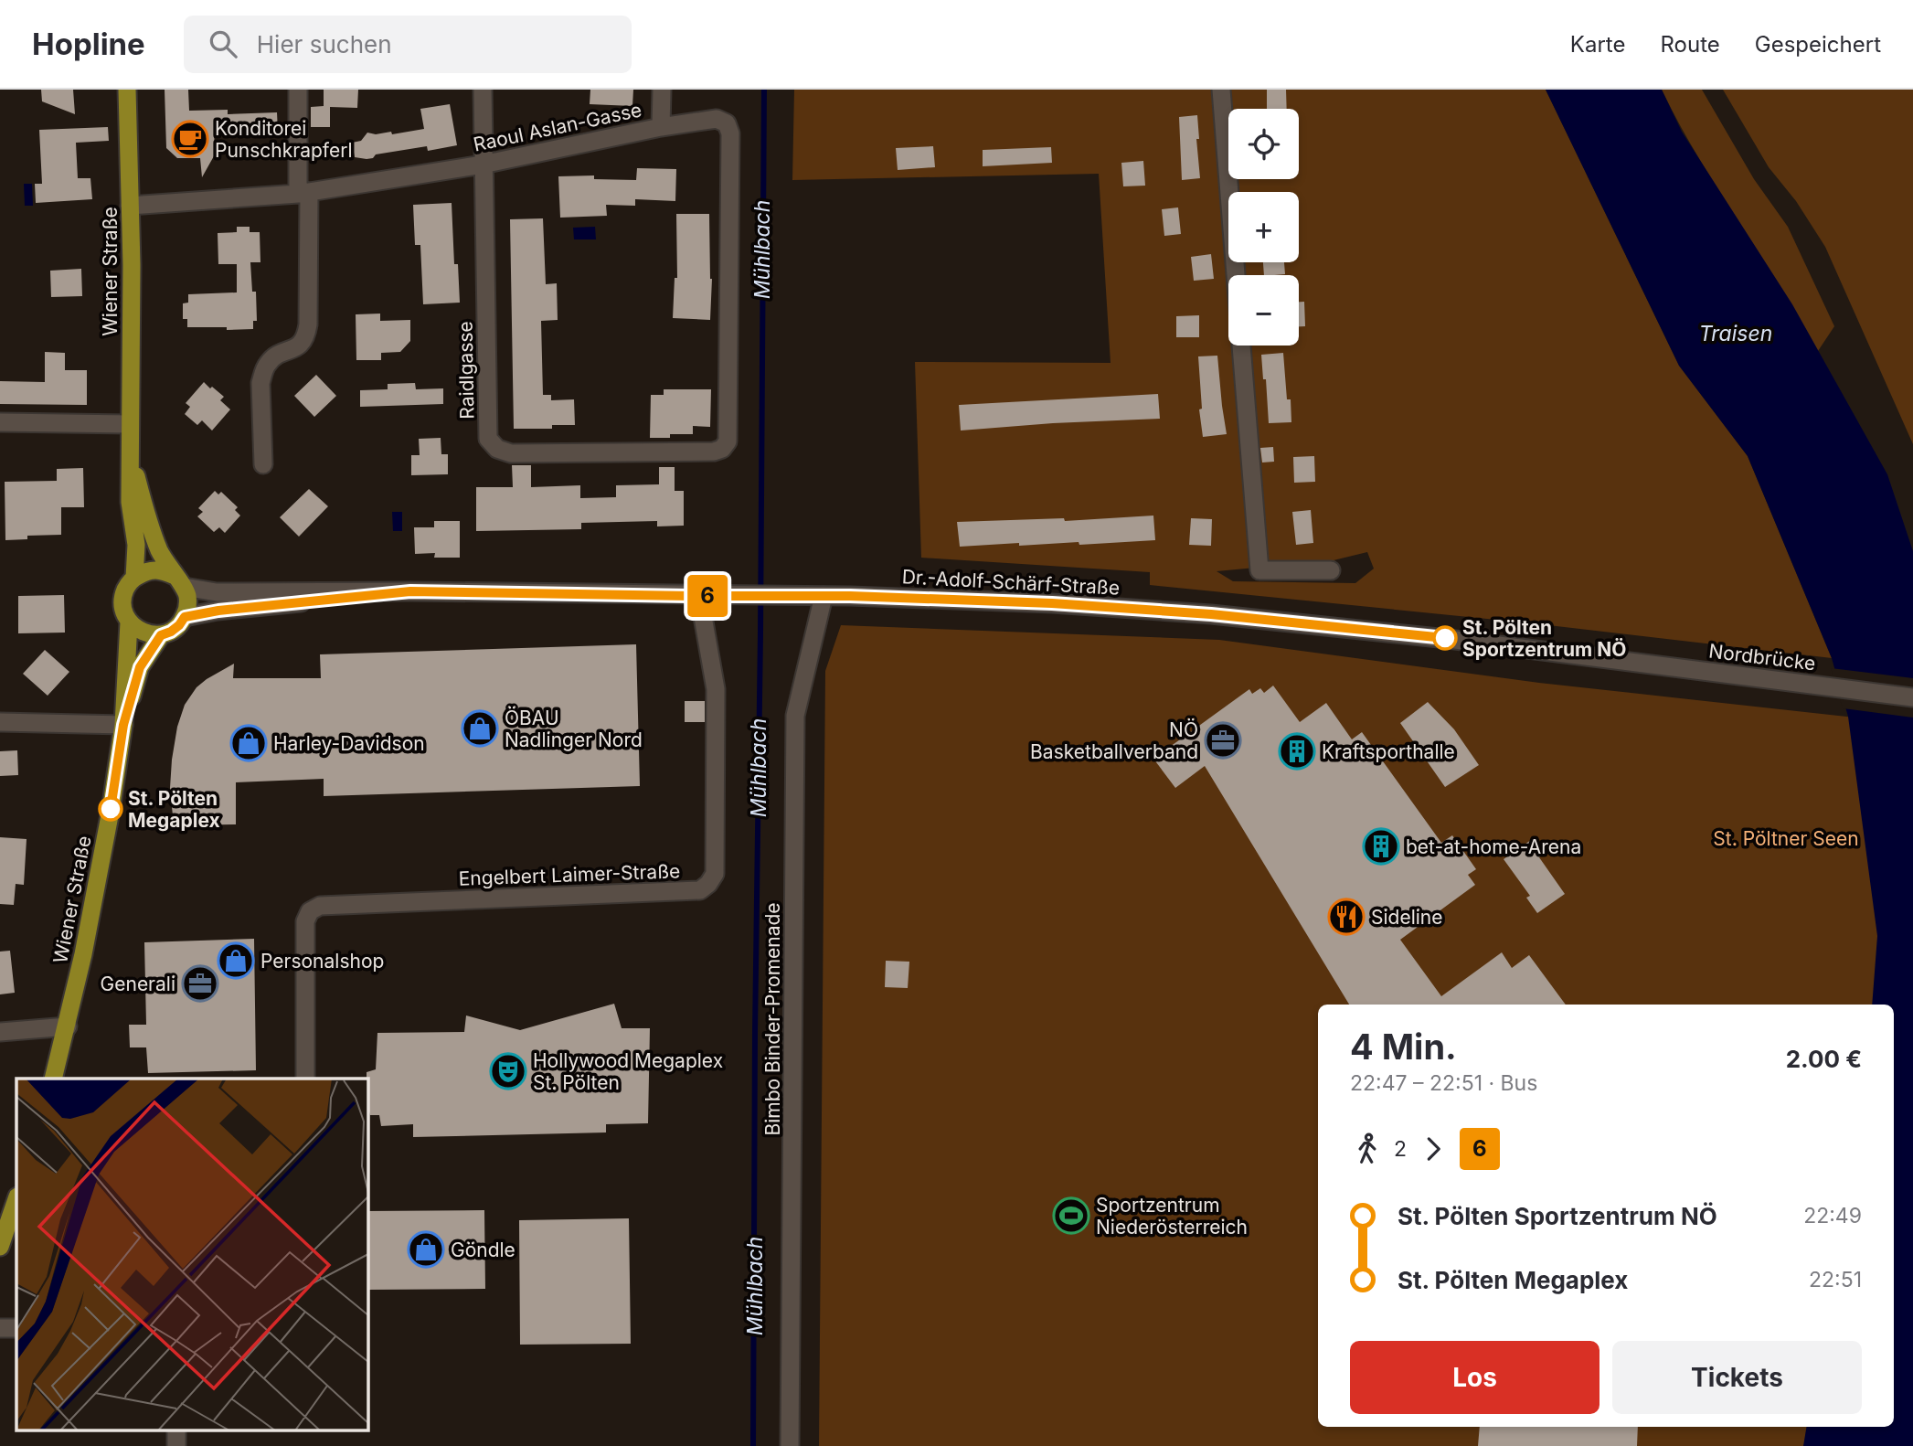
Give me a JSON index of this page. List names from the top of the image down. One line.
{"streets":{"main road":["Wiener Straße"],"street":["Raoul Aslan-Gasse","Raidlgasse","Dr.-Adolf-Schärf-Straße","Nordbrücke","Engelbert Laimer-Straße","Bimbo Binder-Promenade"]},"crossings":[["Raoul Aslan-Gasse","Wiener Straße"],["Raoul Aslan-Gasse","Raidlgasse"],["Wiener Straße","Dr.-Adolf-Schärf-Straße"],["Dr.-Adolf-Schärf-Straße","Nordbrücke"],["Dr.-Adolf-Schärf-Straße","Engelbert Laimer-Straße"],["Dr.-Adolf-Schärf-Straße","Bimbo Binder-Promenade"]],"water":["Mühlbach","Traisen"],"parks":["St. Pöltner Seen"],"places":{"cafe":["Konditorei Punschkrapferl"],"other":["St. Pölten Sportzentrum NÖ","St. Pölten Megaplex"],"shop":["ÖBAU Nadlinger Nord","Harley-Davidson","Personalshop","Göndle"],"office":["NÖ Basketballverband","Generali"],"building":["Kraftsporthalle","bet-at-home-Arena"],"restaurant":["Sideline"],"theatre":["Hollywood Megaplex St. Pölten"],"sports":["Sportzentrum Niederösterreich"]},"lines":["bus line 6"],"page":{"header":"Hopline","search":"Hier suchen","nav":["Karte","Route","Gespeichert"],"on_map":"6","map_buttons":["+","−"],"heading":["4 Min.","22:47 – 22:51 · Bus","2.00 €"],"legs":["2","6"],"list":[{"name":"St. Pölten Sportzentrum NÖ","value":"22:49"},{"name":"St. Pölten Megaplex","value":"22:51"}],"buttons":["Los","Tickets"]}}
